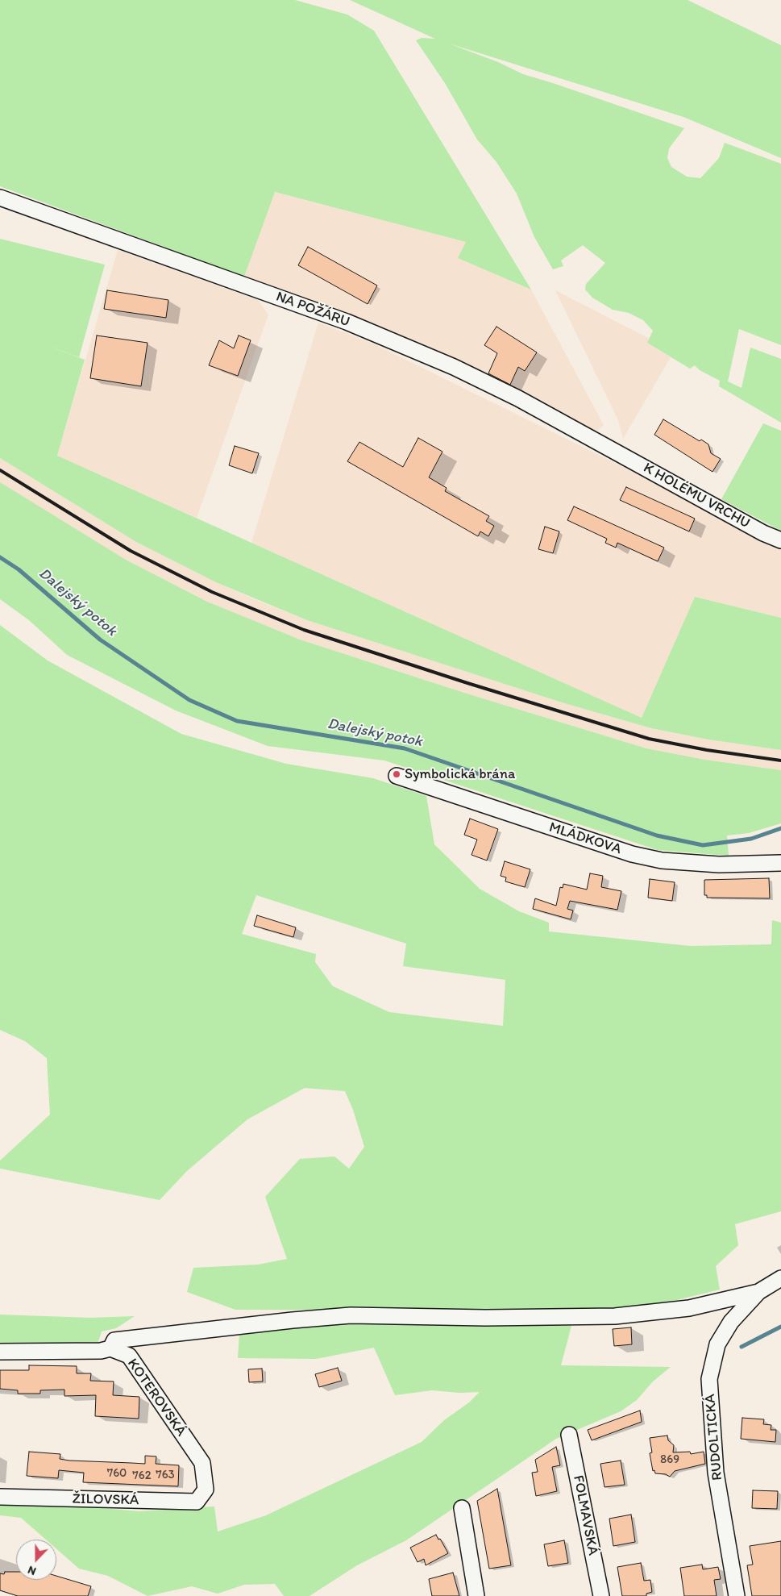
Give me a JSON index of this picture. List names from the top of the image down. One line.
{"streets":{"street":["NA POŽÁRU","K HOLÉMU VRCHU","MLÁDKOVA","KOTEROVSKÁ","RUDOLTICKÁ","ŽILOVSKÁ","FOLMAVSKÁ"]},"crossings":[["NA POŽÁRU","K HOLÉMU VRCHU"],["KOTEROVSKÁ","ŽILOVSKÁ"]],"water":["Dalejský potok"],"places":["Symbolická brána"],"house_numbers":["869","760","763","762"],"north":"bottom"}
